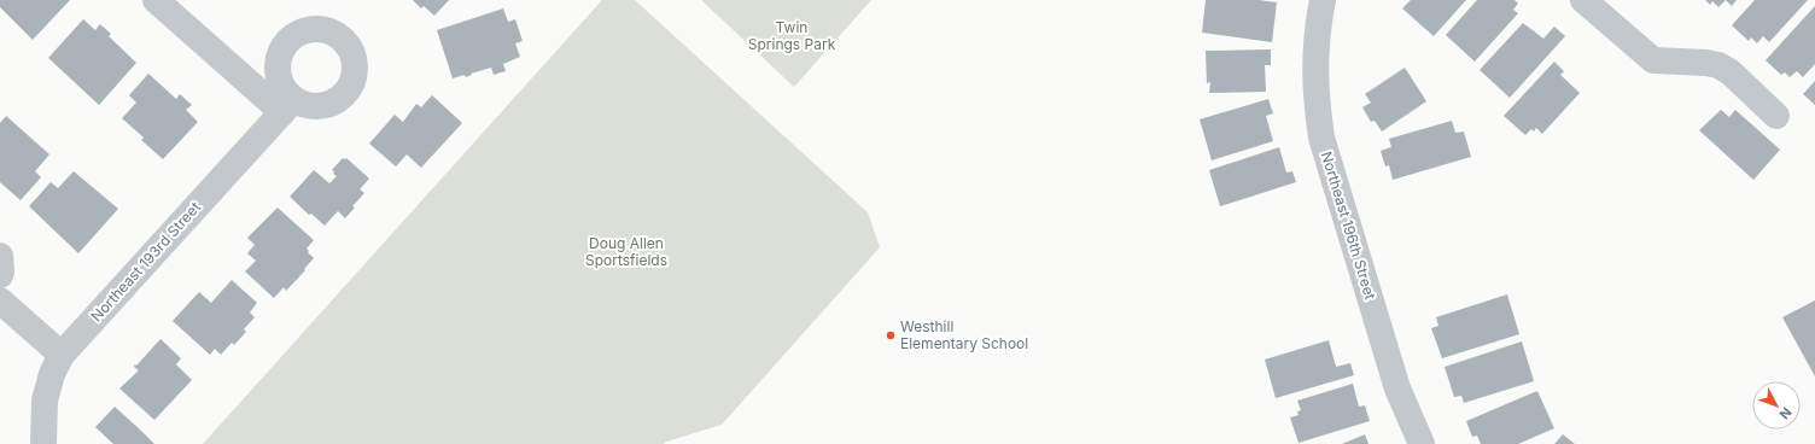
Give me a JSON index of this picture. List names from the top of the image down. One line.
{"streets":{"street":["Northeast 196th Street","Northeast 193rd Street"]},"parks":["Twin Springs Park","Doug Allen Sportsfields"],"places":["Westhill Elementary School"],"north":"bottom right"}
